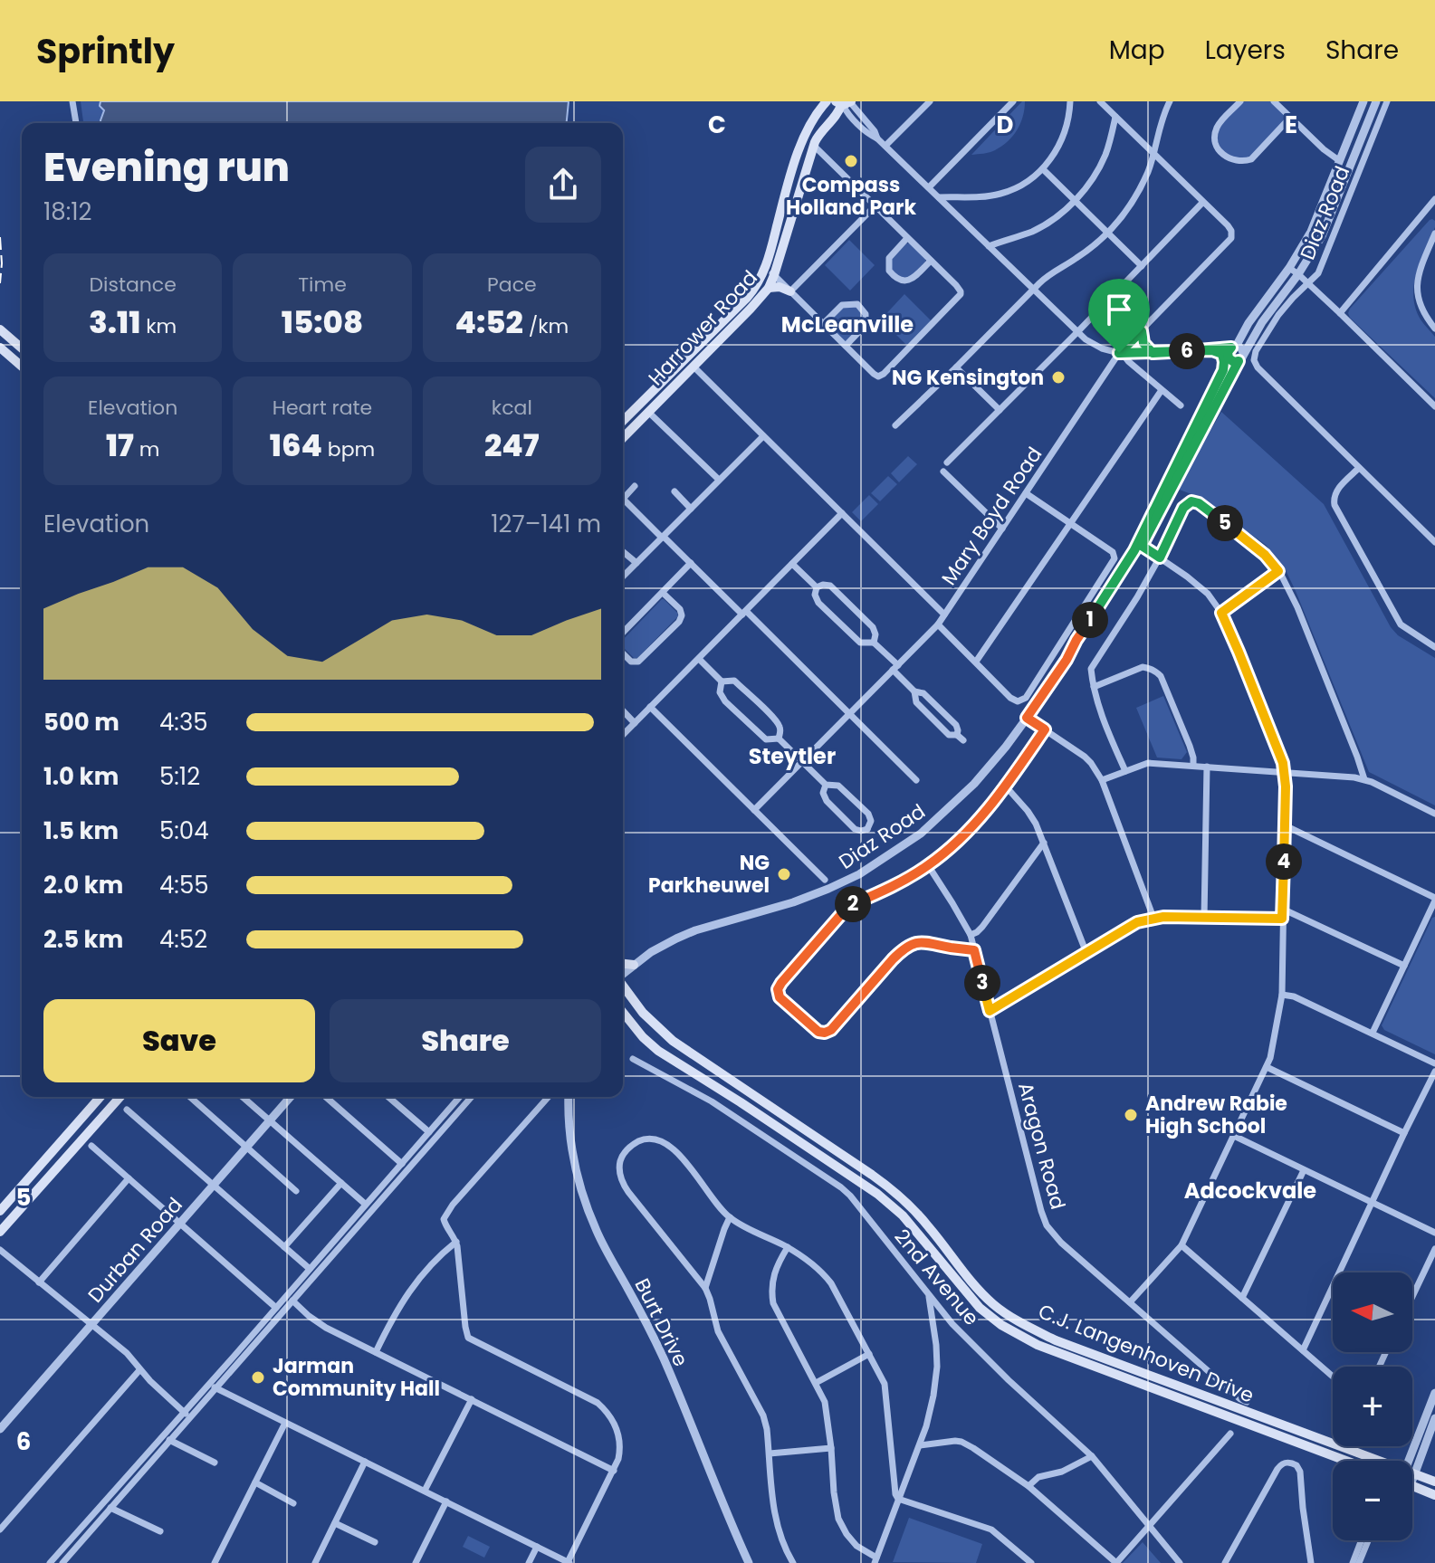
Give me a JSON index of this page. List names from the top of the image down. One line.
{"streets":{"main road":["Harrower Road","C.J. Langenhoven Drive"],"street":["Diaz Road","Mary Boyd Road","Aragon Road","Durban Road","2nd Avenue","Burt Drive"]},"districts":["McLeanville","Steytler","Adcockvale"],"places":["Compass Holland Park","NG Kensington","NG Parkheuwel","Andrew Rabie High School","Jarman Community Hall"],"north":"left","page":{"header":"Sprintly","nav":["Map","Layers","Share"],"heading":["Evening run","18:12"],"stats":[["Distance","3.11 km"],["Time","15:08"],["Pace","4:52 /km"],["Elevation","17 m"],["Heart rate","164 bpm"],["kcal","247"]],"pins":["6","5","1","4","2","3"],"chart":["Elevation","127–141 m"],"list":[{"name":"500 m","note":"4:35"},{"name":"1.0 km","note":"5:12"},{"name":"1.5 km","note":"5:04"},{"name":"2.0 km","note":"4:55"},{"name":"2.5 km","note":"4:52"}],"buttons":["Save","Share"],"map_buttons":["+","−"]},"grid":{"columns":["C","D","E"],"rows":["5","6"]}}
